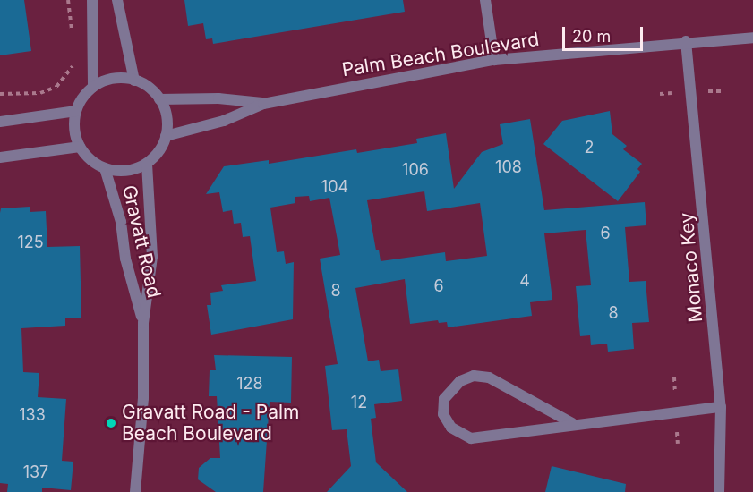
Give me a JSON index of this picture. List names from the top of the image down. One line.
{"streets":{"street":["Palm Beach Boulevard","Gravatt Road","Monaco Key"]},"crossings":[["Palm Beach Boulevard","Gravatt Road"],["Palm Beach Boulevard","Monaco Key"]],"places":["Gravatt Road - Palm Beach Boulevard"],"house_numbers":["2","108","106","104","6","125","4","6","8","8","128","12","133","137"],"scale_bar":"20 m"}
